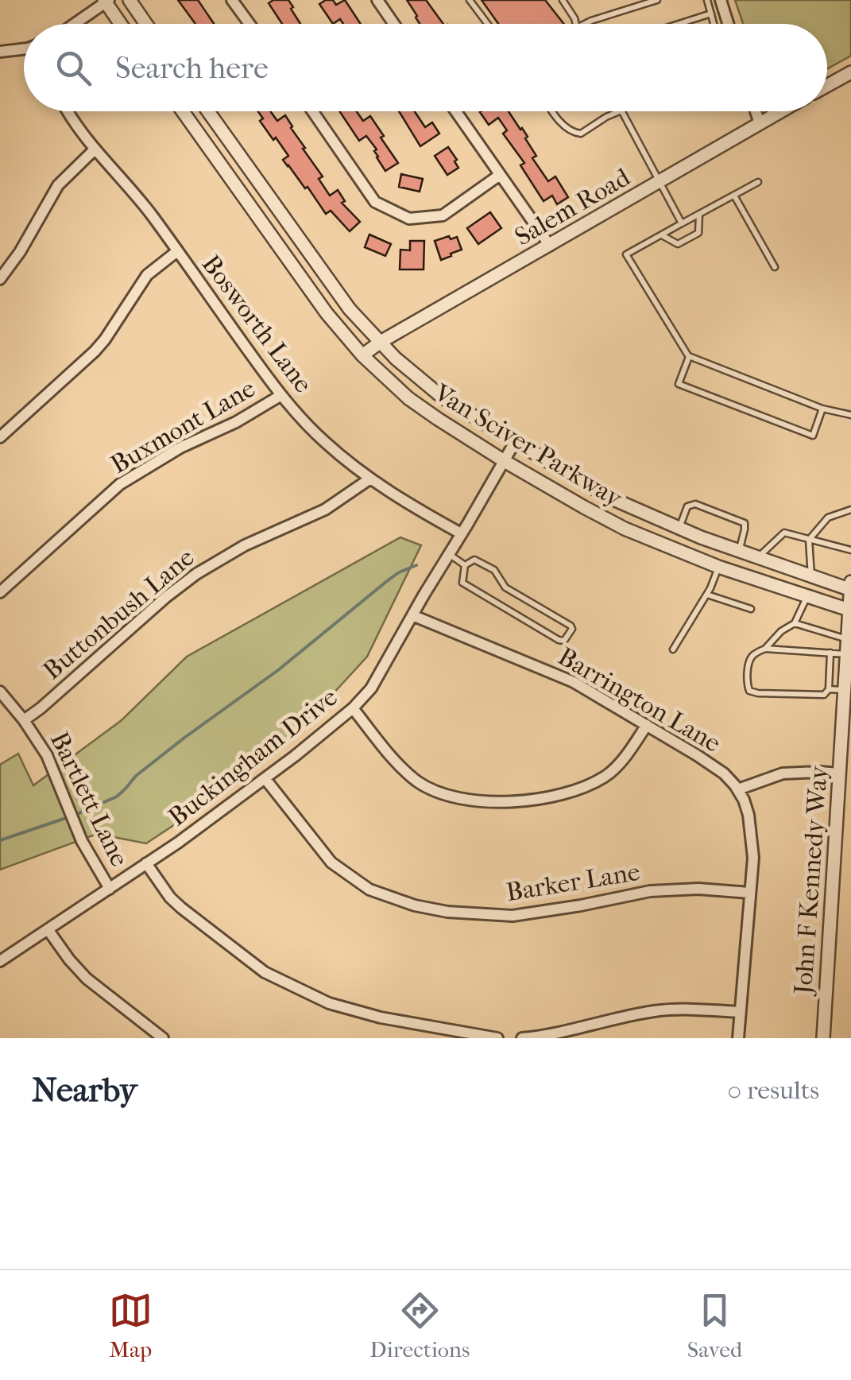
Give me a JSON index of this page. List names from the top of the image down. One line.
{"streets":{"street":["Salem Road","Bosworth Lane","Buxmont Lane","Van Sciver Parkway","Buttonbush Lane","Barrington Lane","Buckingham Drive","Bartlett Lane","John F Kennedy Way","Barker Lane"]},"crossings":[["Salem Road","Van Sciver Parkway"],["Bosworth Lane","Buxmont Lane"],["Bosworth Lane","Buttonbush Lane"],["Bosworth Lane","Buckingham Drive"],["Van Sciver Parkway","Buckingham Drive"],["Van Sciver Parkway","John F Kennedy Way"],["Buttonbush Lane","Bartlett Lane"],["Barrington Lane","Buckingham Drive"],["Buckingham Drive","Bartlett Lane"],["Buckingham Drive","Barker Lane"]],"page":{"search":"Search here","heading":["Nearby","0 results"],"nav":["Map","Directions","Saved"]}}
